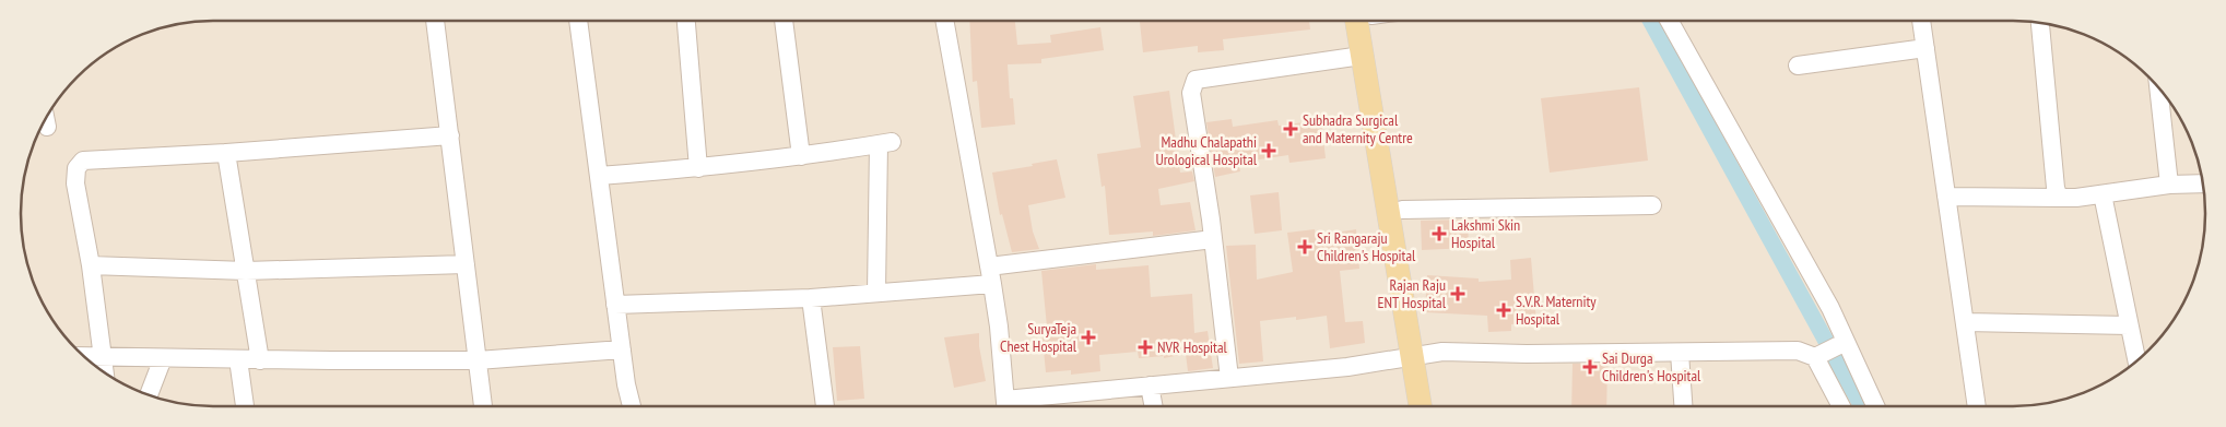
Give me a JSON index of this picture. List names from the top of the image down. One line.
{"places":{"health":["Subhadra Surgical and Maternity Centre","Madhu Chalapathi Urological Hospital","Lakshmi Skin Hospital","Sri Rangaraju Children's Hospital","Rajan Raju ENT Hospital","S.V.R. Maternity Hospital","SuryaTeja Chest Hospital","NVR Hospital","Sai Durga Children's Hospital"]}}
